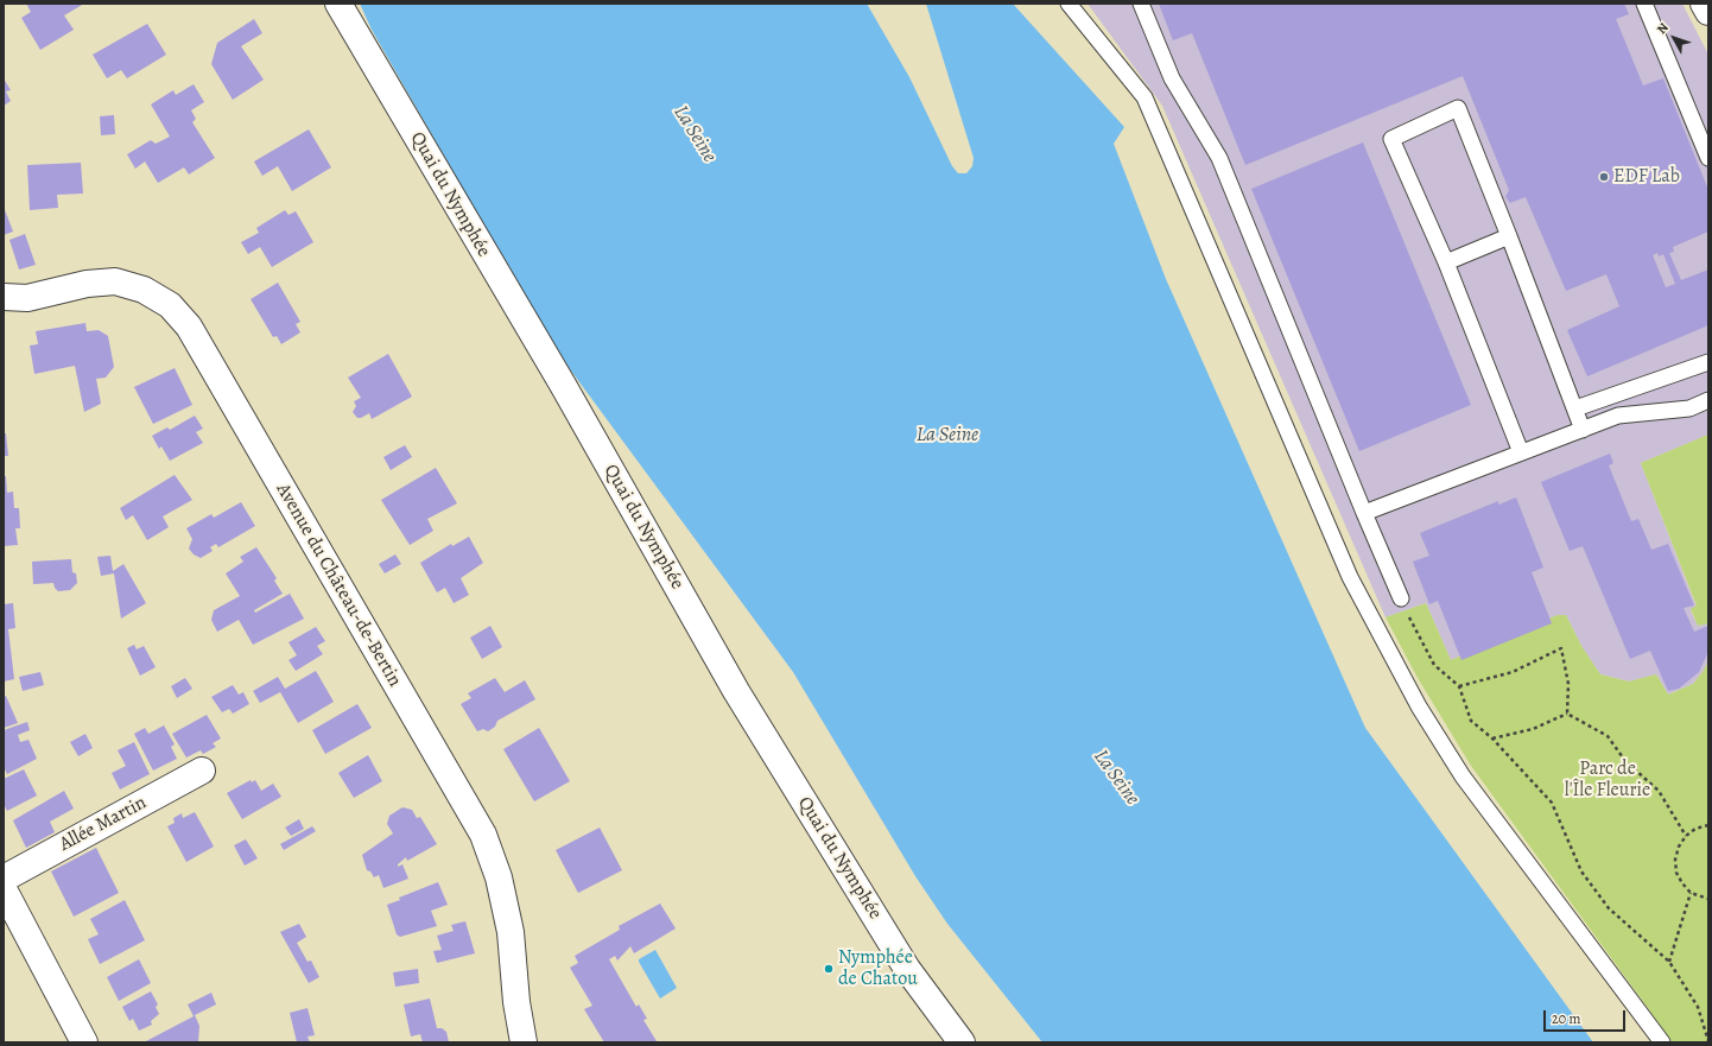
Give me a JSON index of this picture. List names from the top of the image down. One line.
{"streets":{"street":["Quai du Nymphée","Avenue du Château-de-Bertin","Allée Martin"]},"water":["La Seine"],"parks":["Parc de l'Île Fleurie"],"places":["EDF Lab","Nymphée de Chatou"],"scale_bar":"20 m","north":"top left"}
